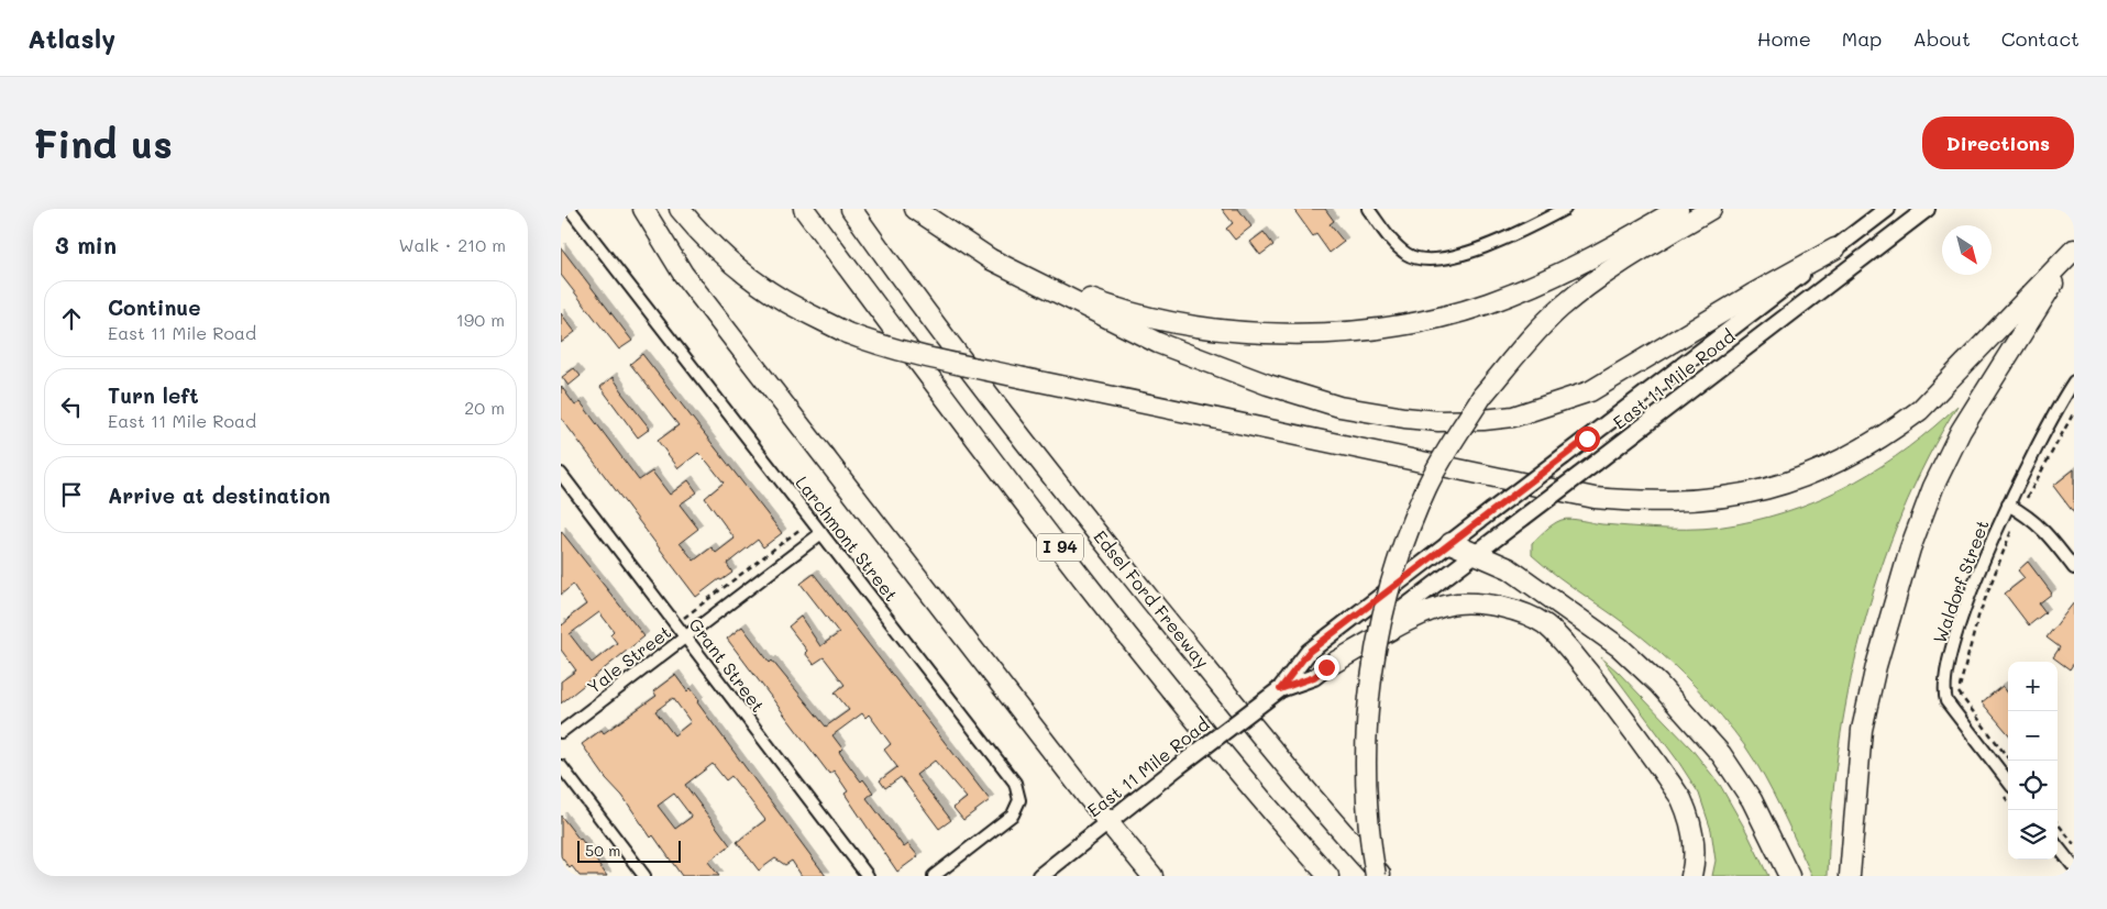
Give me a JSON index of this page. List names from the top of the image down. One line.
{"streets":{"highway":["I 94","Edsel Ford Freeway"],"main road":["East 11 Mile Road"],"street":["Larchmont Street","Waldorf Street","Yale Street","Grant Street"]},"crossings":[["Larchmont Street","Yale Street"],["Yale Street","Grant Street"]],"scale_bar":"50 m","north":"bottom right","page":{"header":"Atlasly","nav":["Home","Map","About","Contact"],"buttons":"Directions","title":"Find us","heading":["3 min","Walk · 210 m"],"list":[["Continue","East 11 Mile Road","190 m"],["Turn left","East 11 Mile Road","20 m"],"Arrive at destination"],"map_buttons":["+","−"],"scale":"50 m"}}
